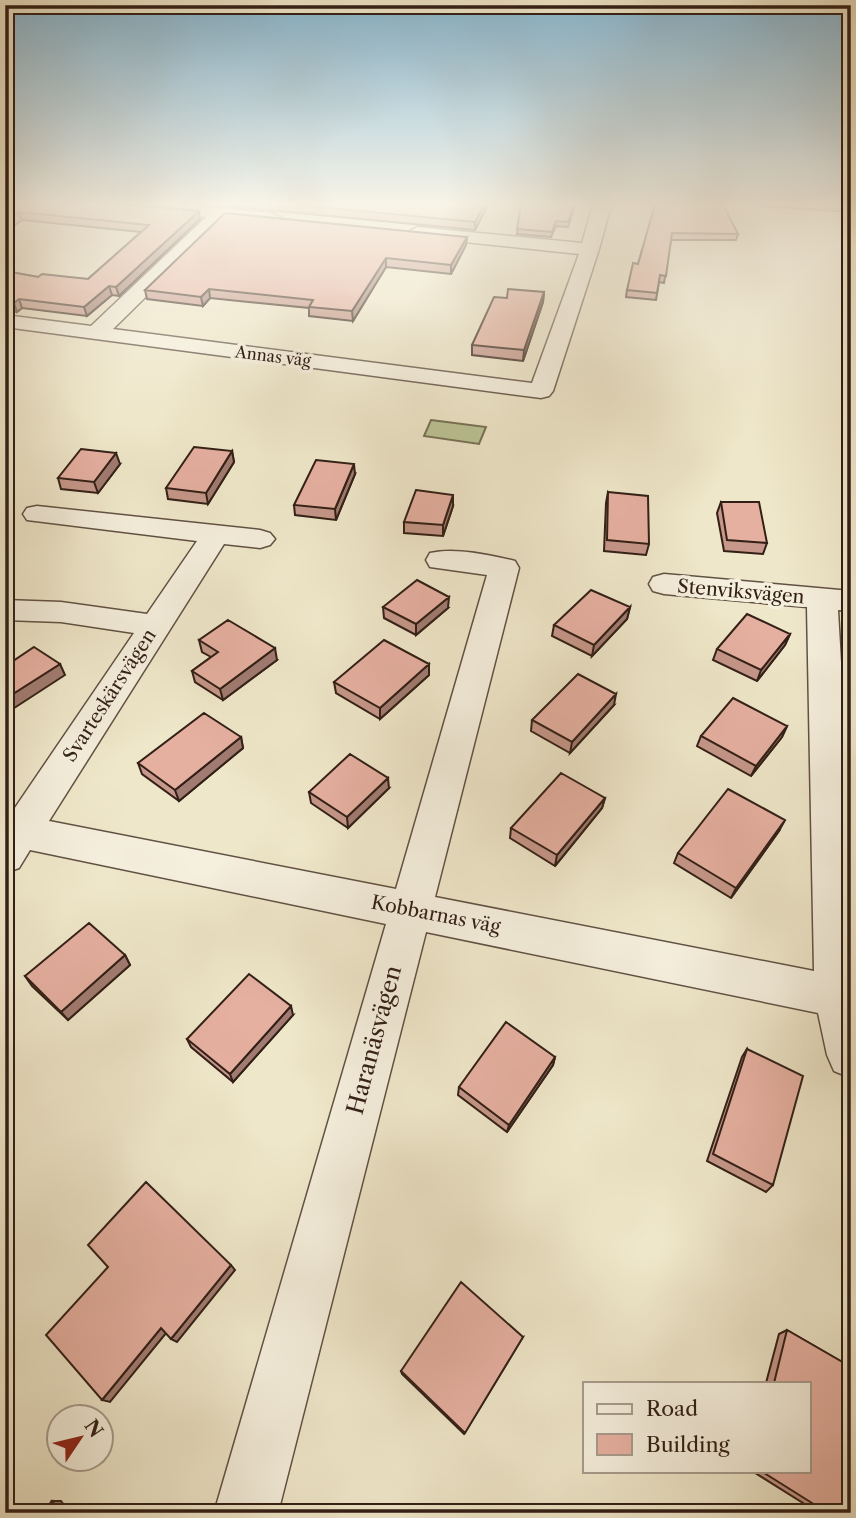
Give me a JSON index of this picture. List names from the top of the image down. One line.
{"streets":{"street":["Annas väg","Stenviksvägen","Svarteskärsvägen","Kobbarnas väg","Haranäsvägen"]},"crossings":[["Stenviksvägen","Kobbarnas väg"],["Svarteskärsvägen","Kobbarnas väg"],["Kobbarnas väg","Haranäsvägen"]],"legend":["Road","Building"],"north":"top right"}
